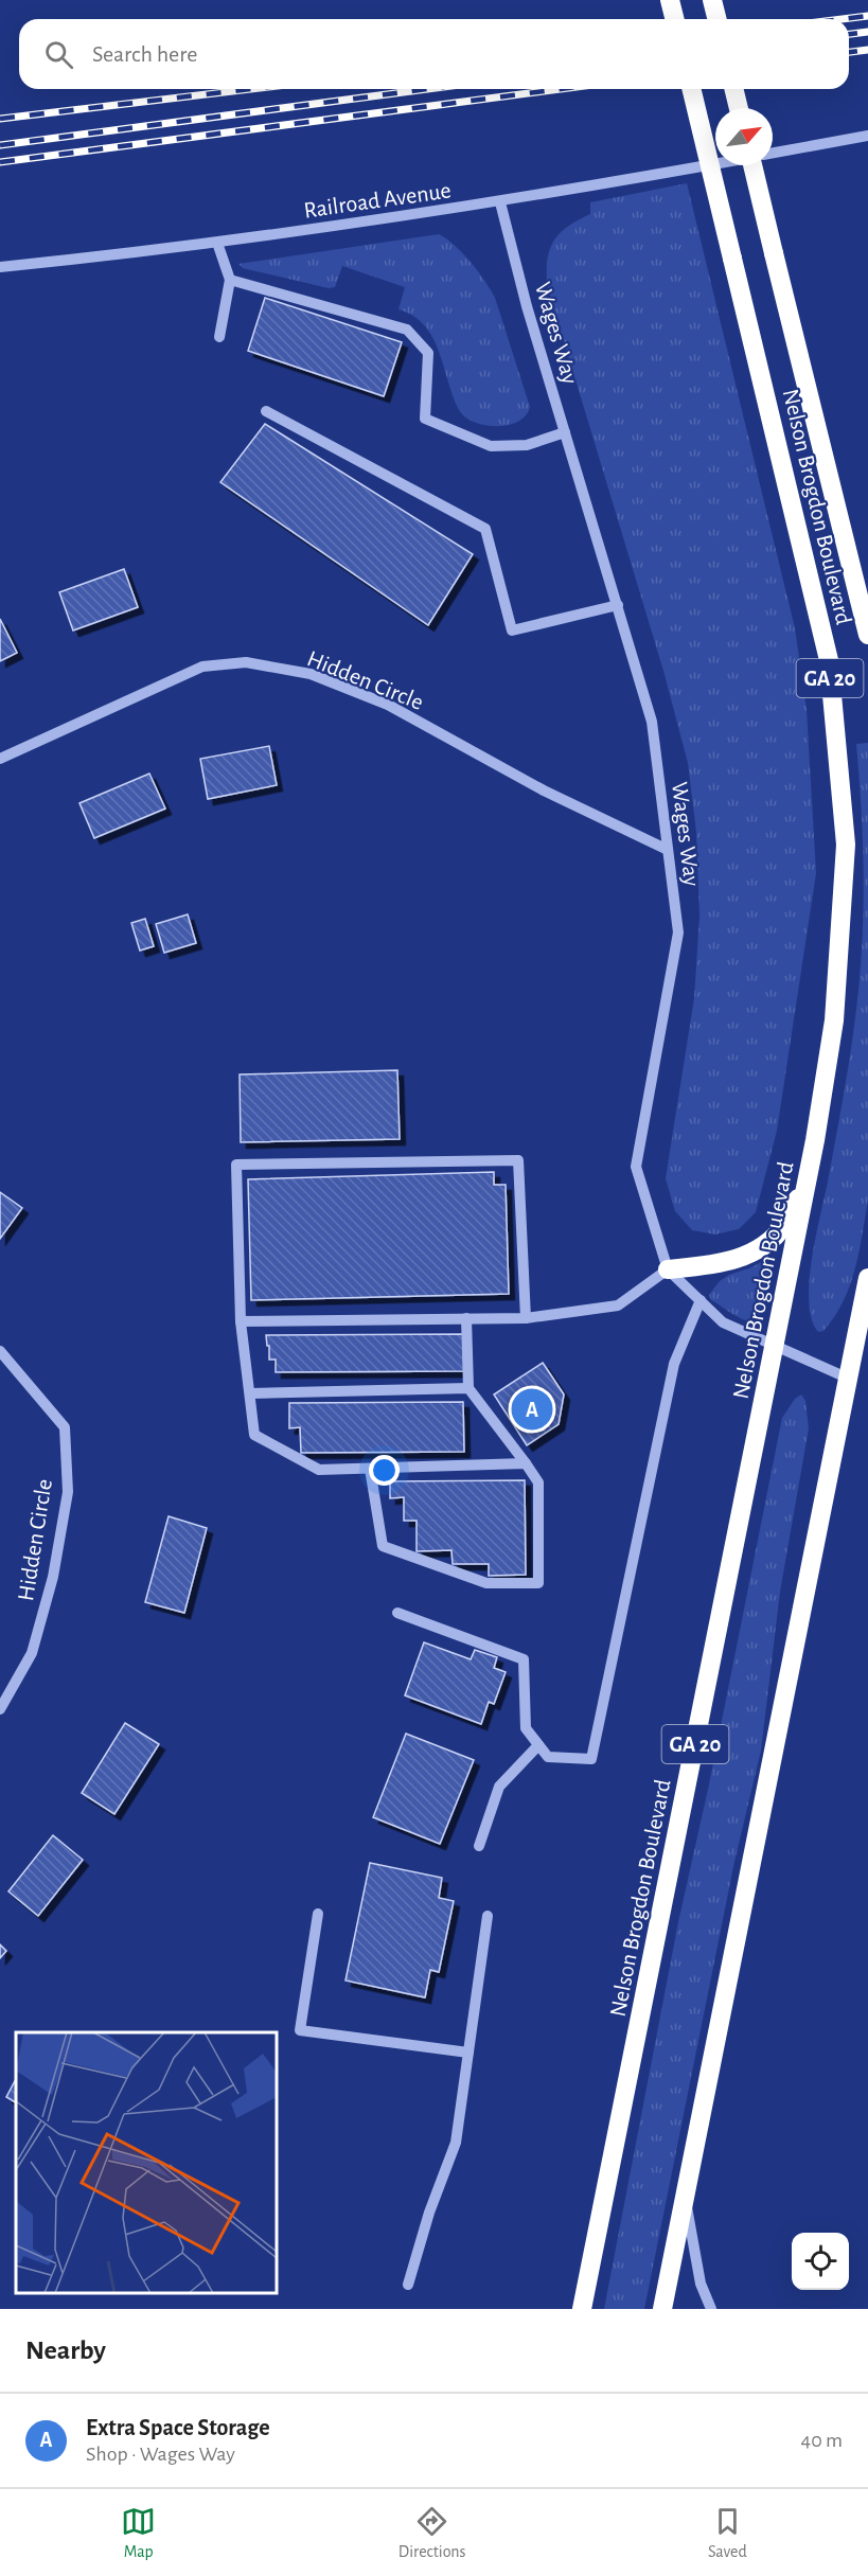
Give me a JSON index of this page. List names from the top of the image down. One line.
{"streets":{"highway":["Nelson Brogdon Boulevard","GA 20"],"street":["Railroad Avenue","Wages Way","Hidden Circle"]},"crossings":[["Railroad Avenue","Wages Way"],["Wages Way","Nelson Brogdon Boulevard"],["Wages Way","Hidden Circle"]],"north":"top right","page":{"search":"Search here","pins":"A","heading":"Nearby","list":[{"mark":"A","name":"Extra Space Storage","note":"Shop · Wages Way","value":"40 m"}],"nav":["Map","Directions","Saved"]}}
